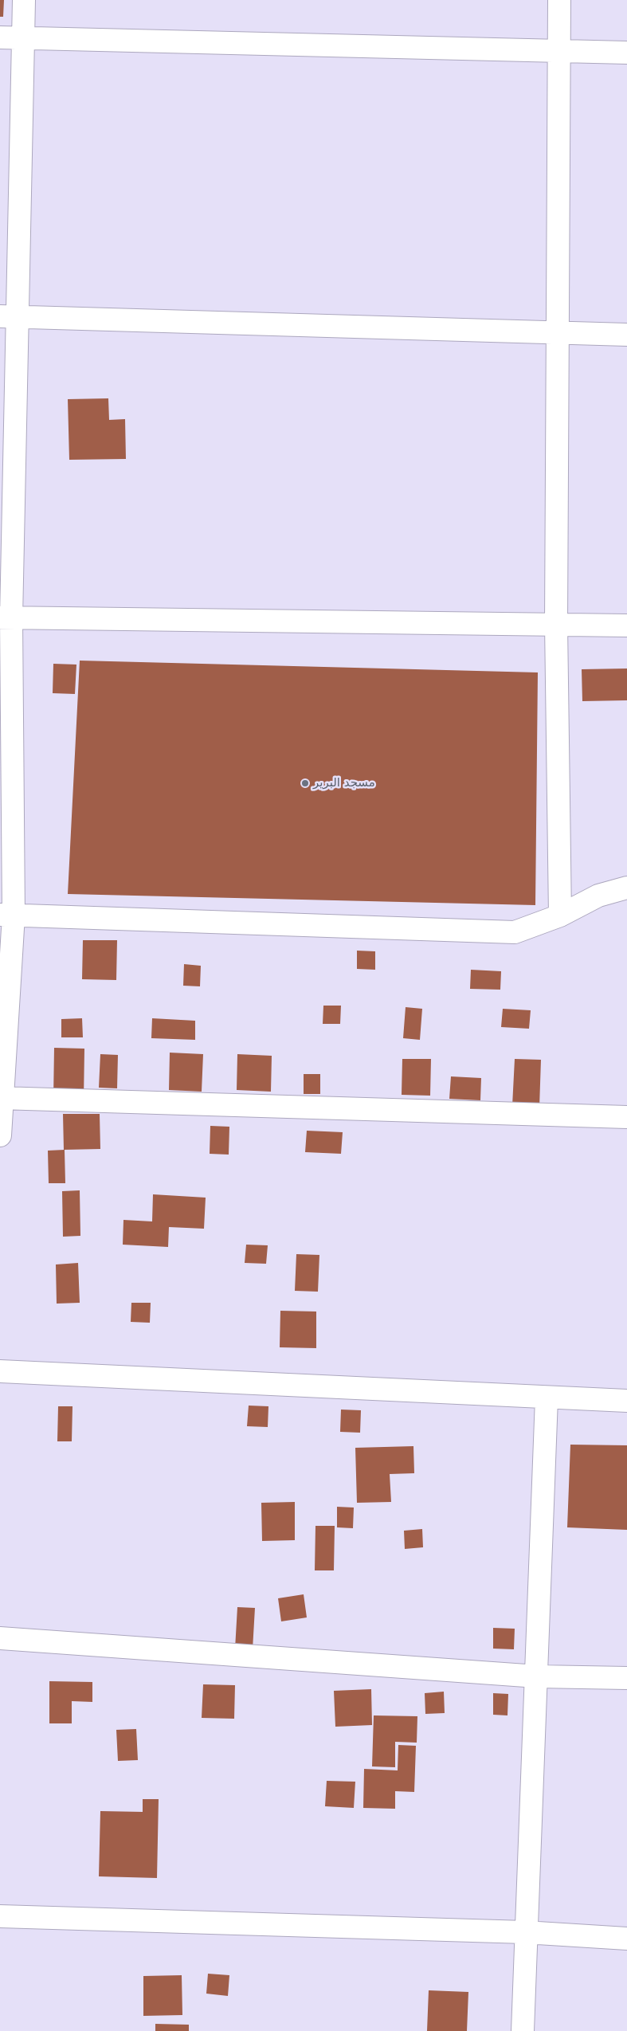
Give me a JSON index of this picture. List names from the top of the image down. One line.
{"places":["مسجد البرير"]}
